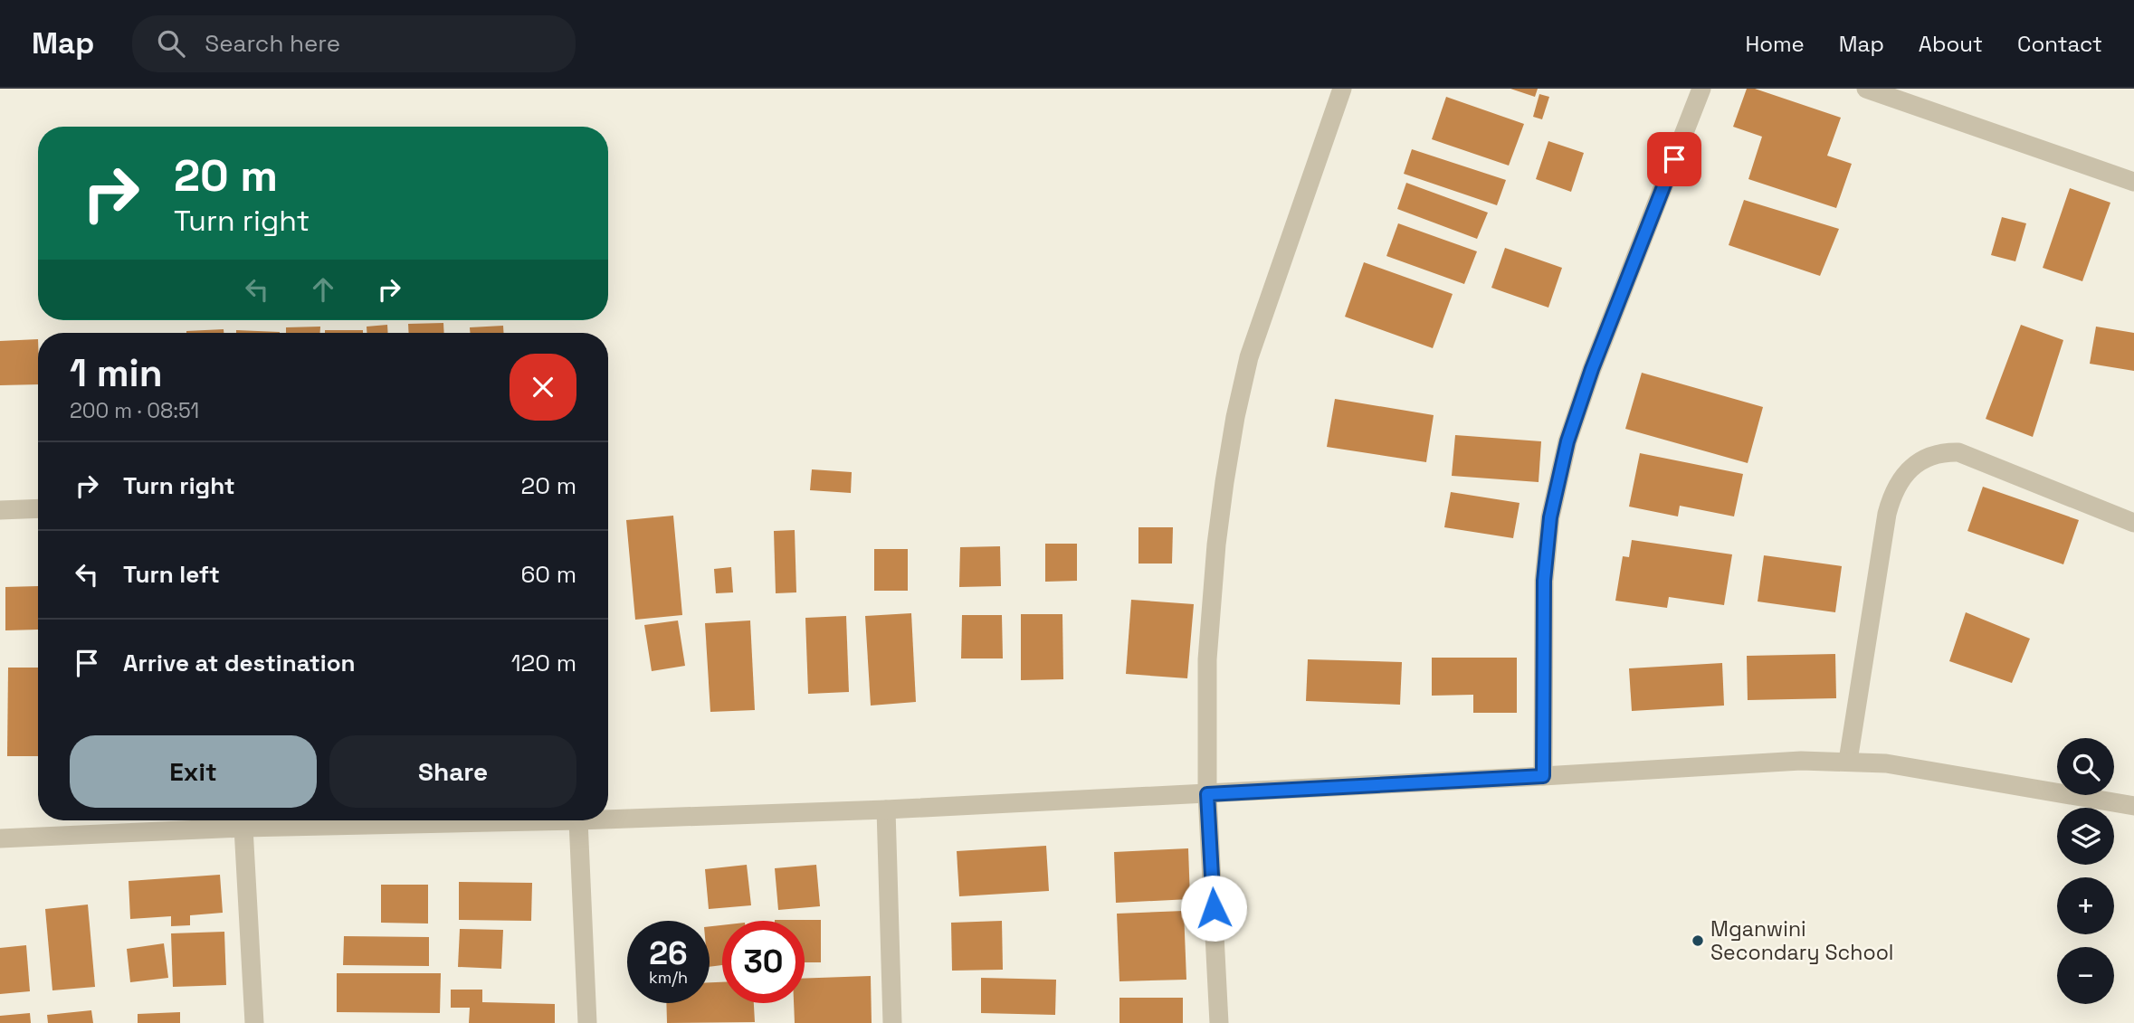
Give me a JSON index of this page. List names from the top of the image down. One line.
{"places":["Mganwini Secondary School"],"page":{"header":"Map","search":"Search here","nav":["Home","Map","About","Contact"],"turn":["20 m","Turn right"],"heading":["1 min","200 m · 08:51"],"list":[{"name":"Turn right","value":"20 m"},{"name":"Turn left","value":"60 m"},{"name":"Arrive at destination","value":"120 m"}],"buttons":["Exit","Share"],"map_buttons":["+","−"],"speed":"26 km/h","limit":"30"}}
